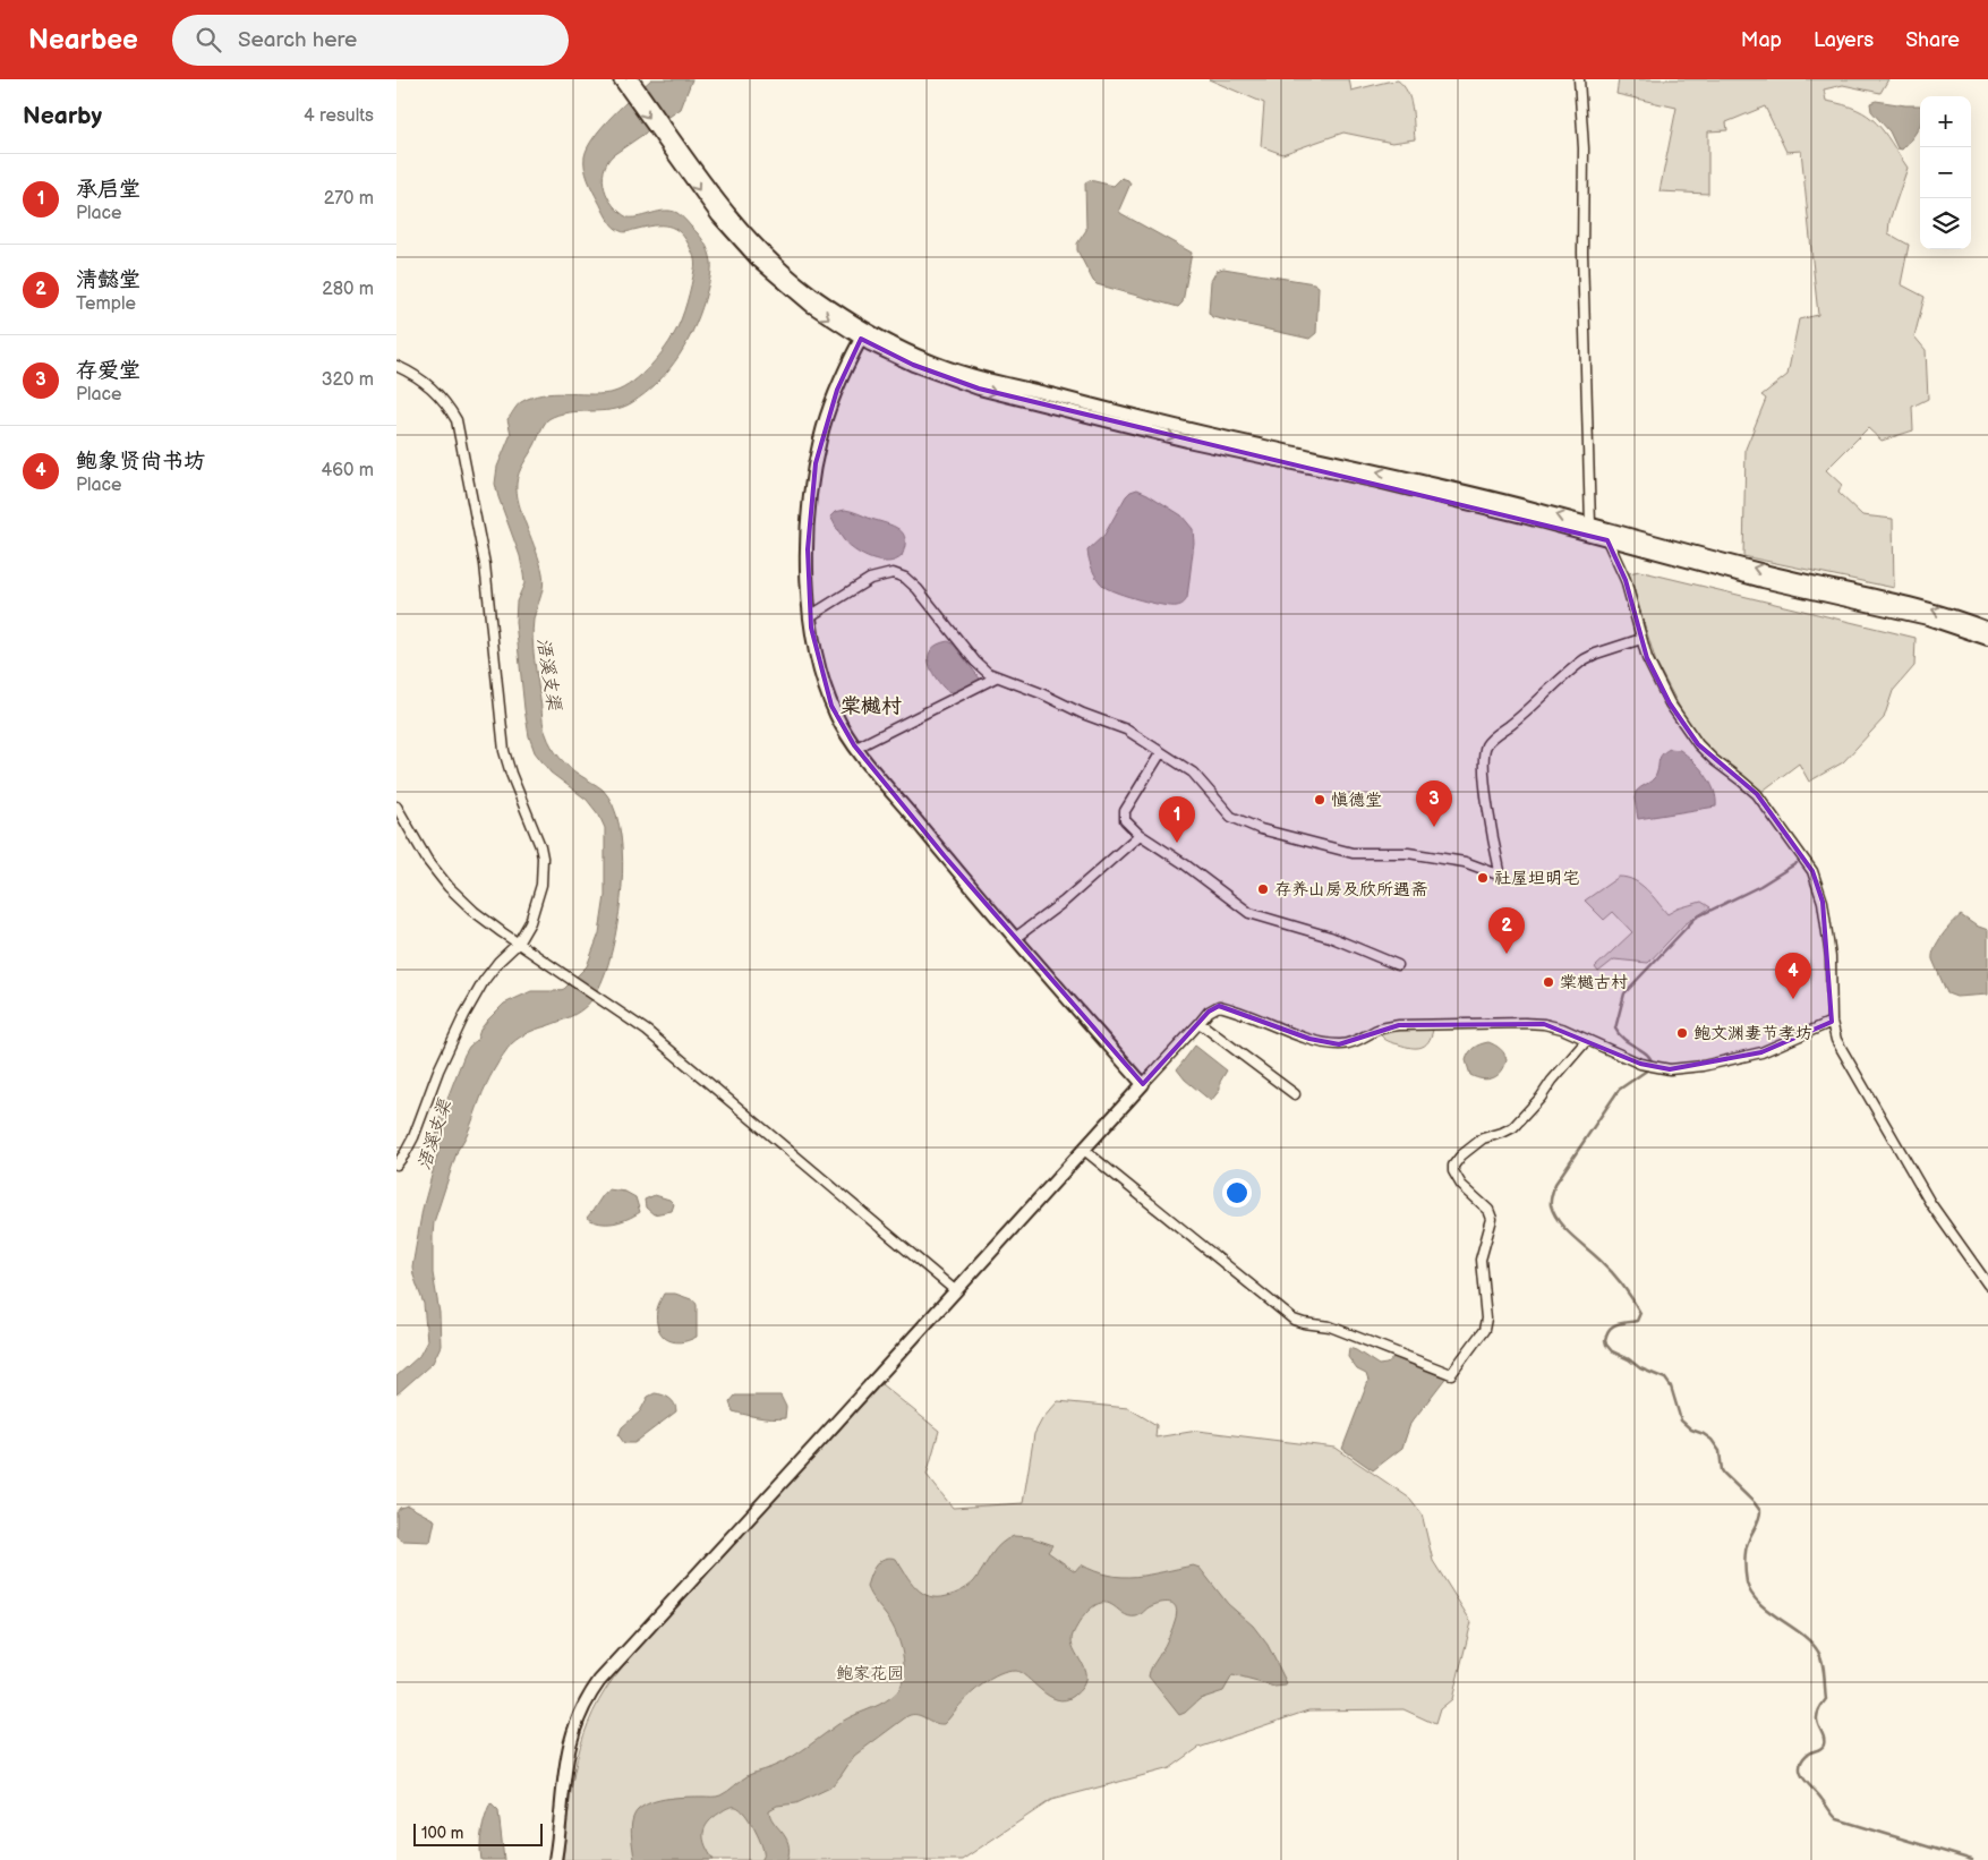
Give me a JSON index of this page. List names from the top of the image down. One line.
{"districts":["棠樾村"],"water":["浯溪支渠"],"parks":["鲍家花园"],"places":["慎德堂","社屋坦明宅","存养山房及欣所遇斋","棠樾古村","鲍文渊妻节孝坊"],"scale_bar":"100 m","page":{"header":"Nearbee","search":"Search here","nav":["Map","Layers","Share"],"heading":["Nearby","4 results"],"map_buttons":["+","−"],"list":[{"mark":"1","name":"承启堂","note":"Place","value":"270 m"},{"mark":"2","name":"清懿堂","note":"Temple","value":"280 m"},{"mark":"3","name":"存爱堂","note":"Place","value":"320 m"},{"mark":"4","name":"鲍象贤尚书坊","note":"Place","value":"460 m"}],"pins":["3","1","2","4"],"scale":"100 m"}}
